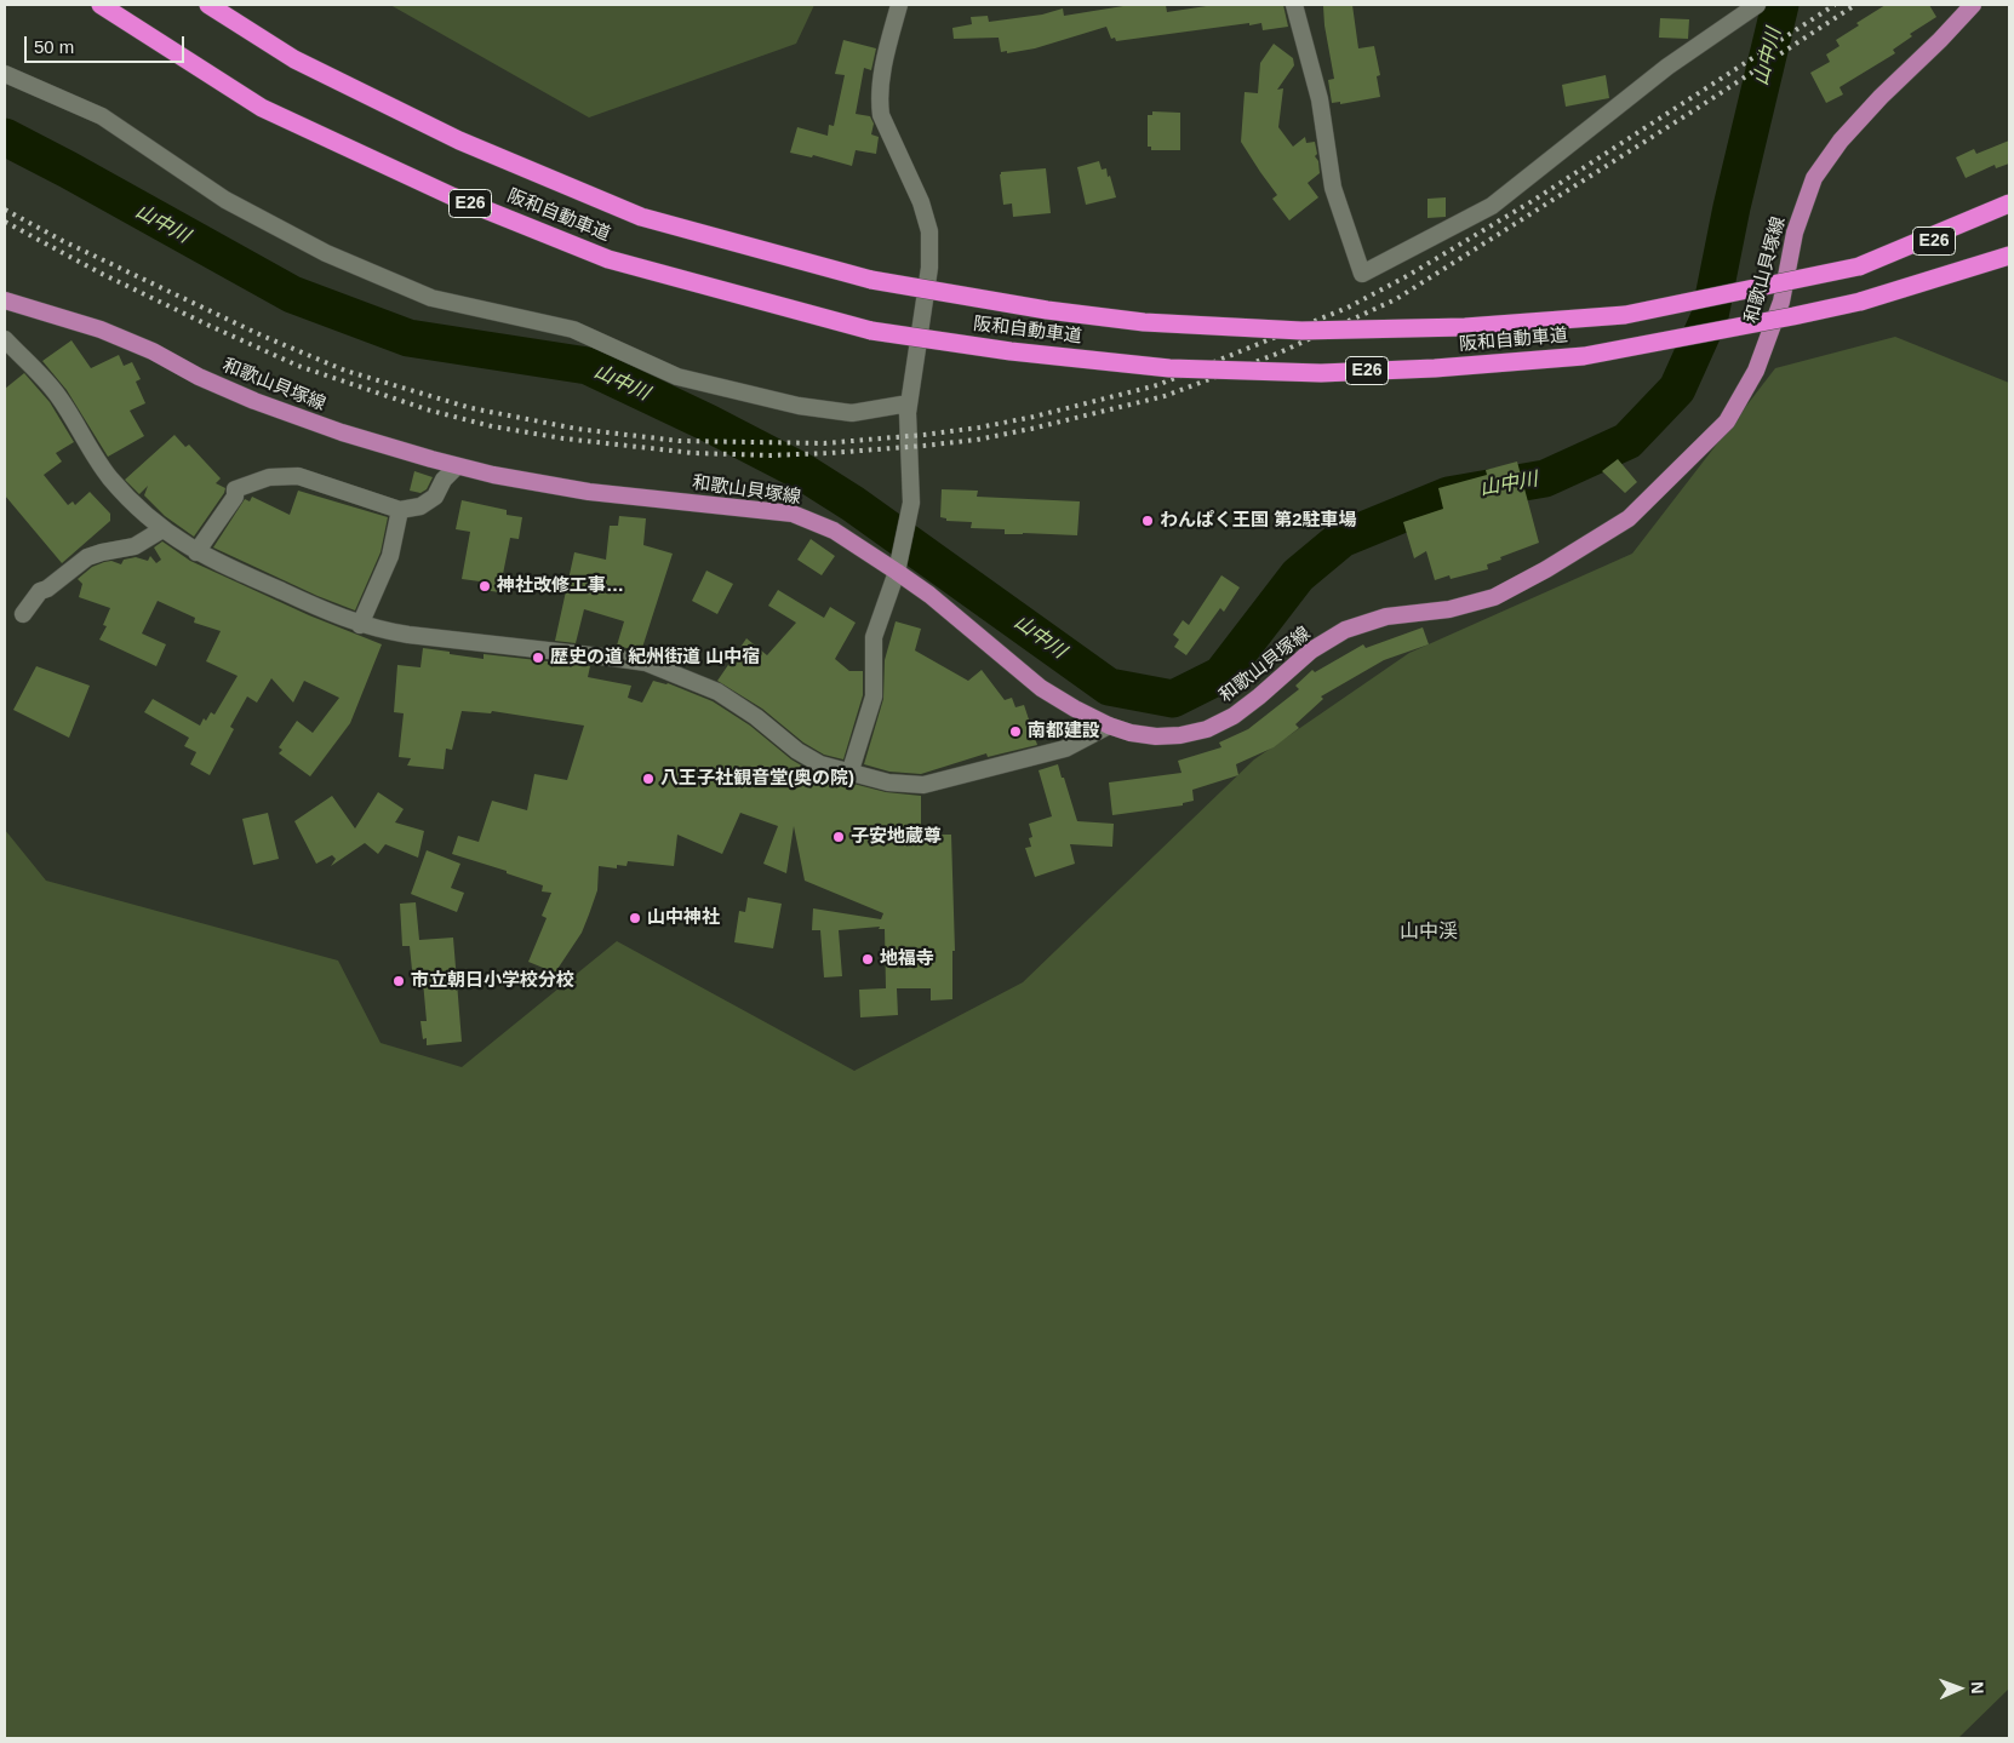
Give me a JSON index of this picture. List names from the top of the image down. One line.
{"streets":{"highway":["E26","阪和自動車道"],"main road":["和歌山貝塚線"]},"districts":["山中渓"],"water":["山中川"],"places":["わんぱく王国 第2駐車場","神社改修工事…","歴史の道 紀州街道 山中宿","南都建設","八王子社観音堂(奥の院)","子安地蔵尊","山中神社","地福寺","市立朝日小学校分校"],"scale_bar":"50 m","north":"right"}
